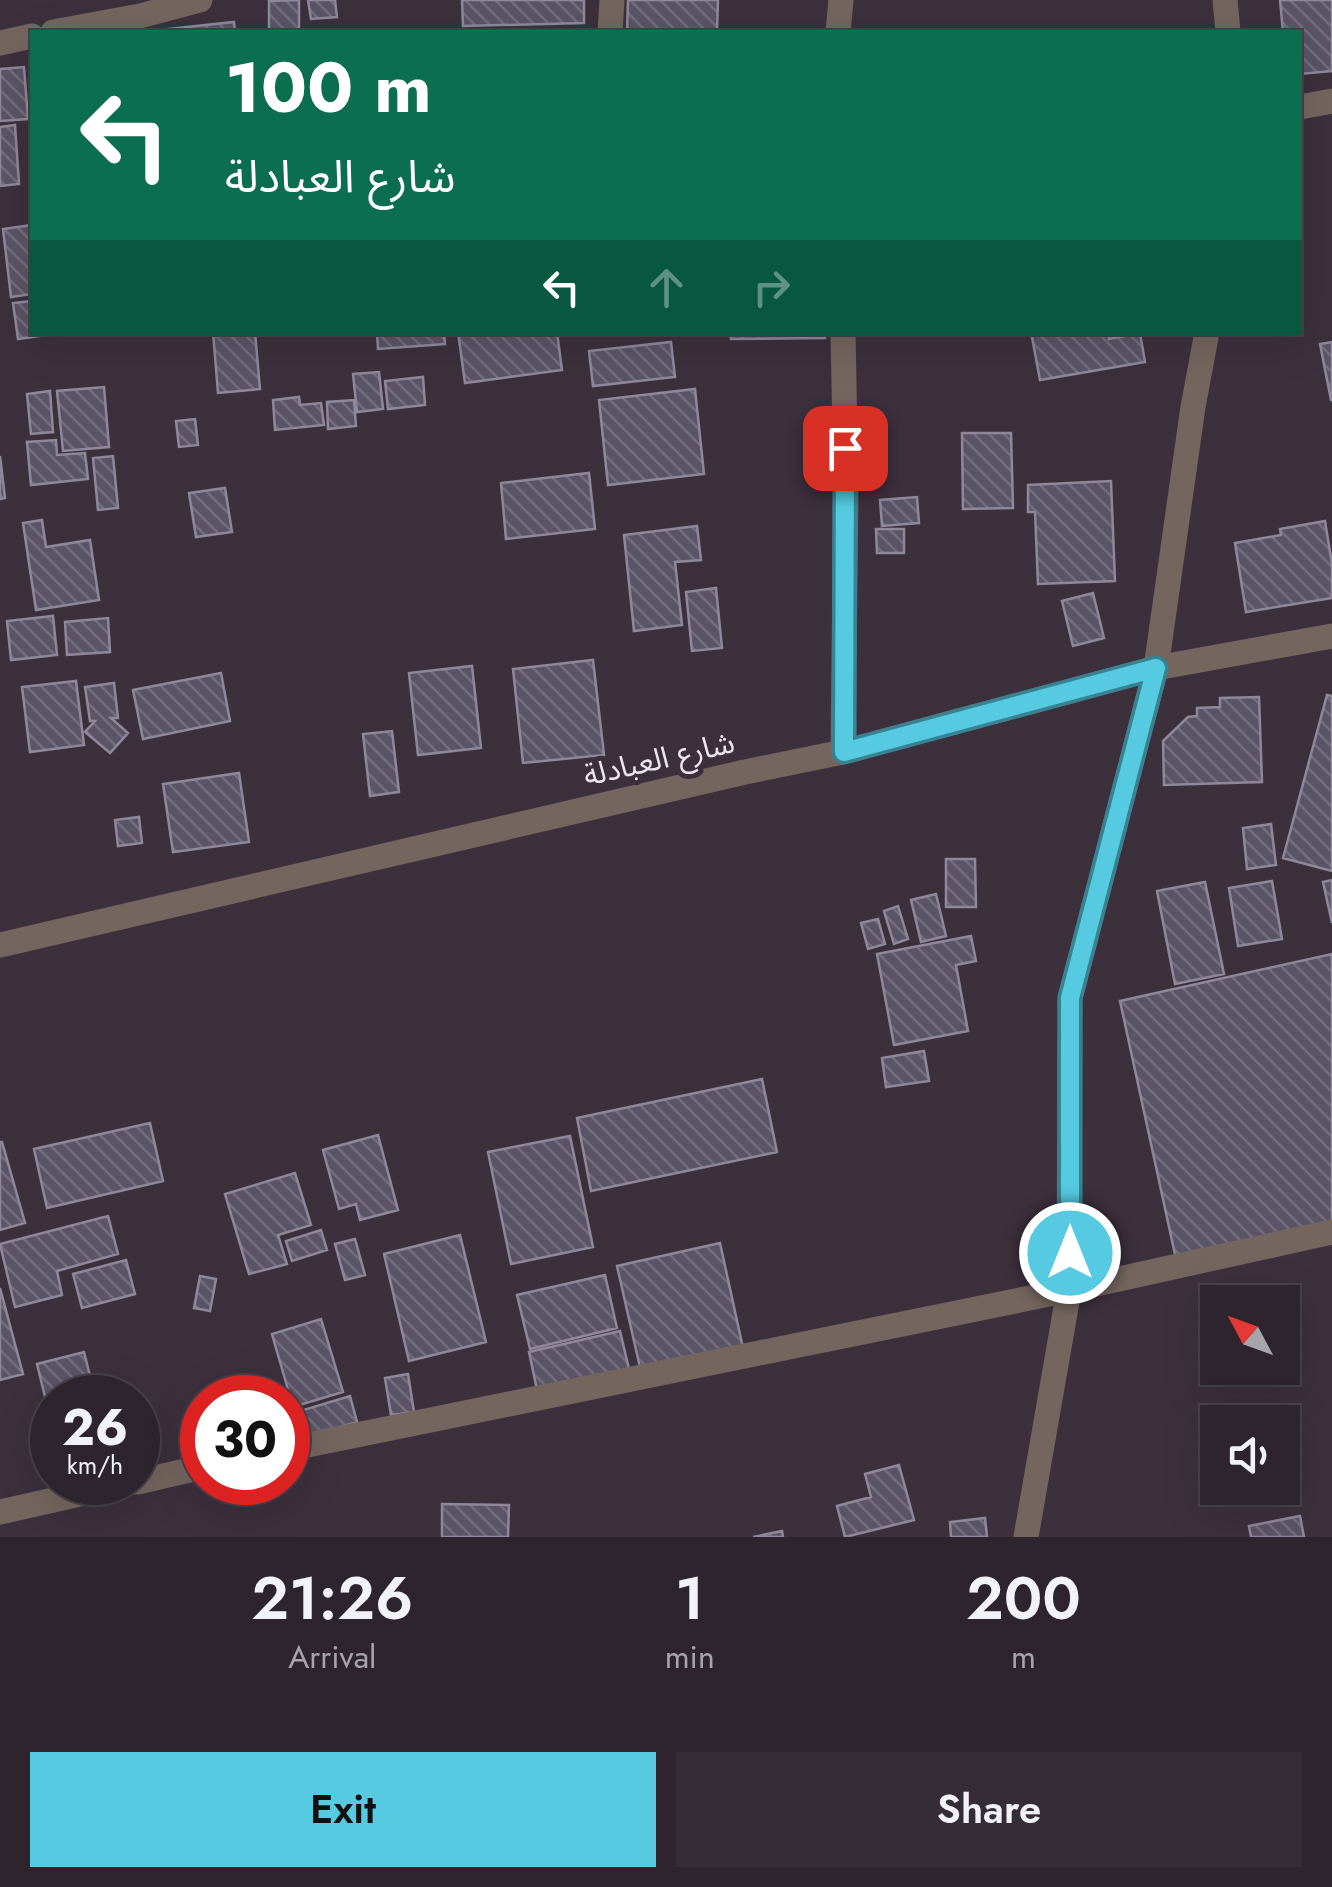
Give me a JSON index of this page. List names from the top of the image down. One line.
{"streets":{"street":["شارع العبادلة"]},"north":"top left","page":{"turn":["100 m","شارع العبادلة"],"speed":"26 km/h","limit":"30","eta":["21:26","Arrival","1","min","200","m"],"buttons":["Exit","Share"]}}
